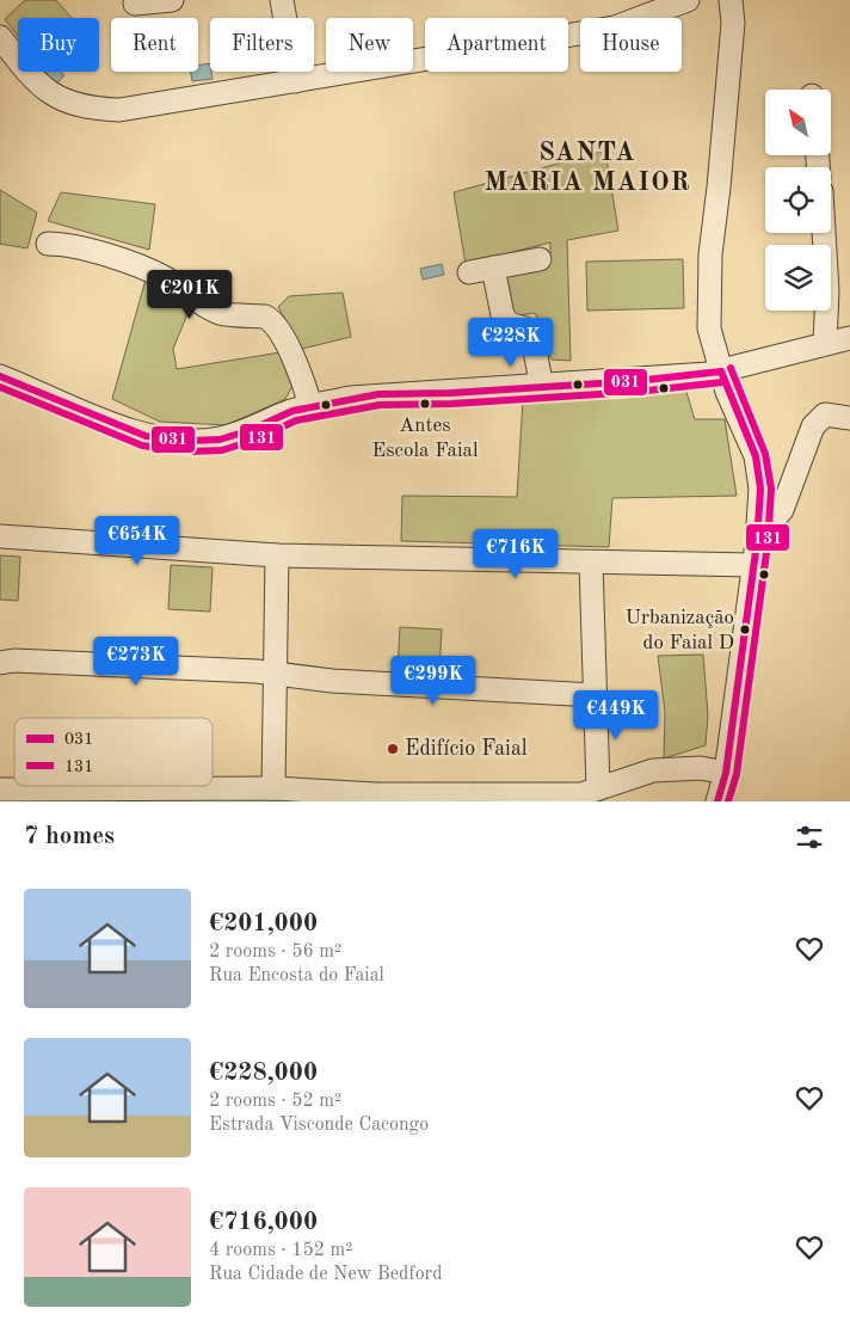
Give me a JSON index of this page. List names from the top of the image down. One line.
{"districts":["SANTA MARIA MAIOR"],"places":["Antes Escola Faial","Urbanização do Faial D","Edifício Faial"],"lines":["transit line 131","transit line 031"],"legend":["031","131"],"north":"top left","page":{"chip":["Buy","Rent","Filters","New","Apartment","House"],"price":["€201K","€228K","€654K","€716K","€273K","€299K","€449K"],"heading":"7 homes","list":[{"name":"€201,000","note":"2 rooms · 56 m² · Rua Encosta do Faial"},{"name":"€228,000","note":"2 rooms · 52 m² · Estrada Visconde Cacongo"},{"name":"€716,000","note":"4 rooms · 152 m² · Rua Cidade de New Bedford"}]}}
